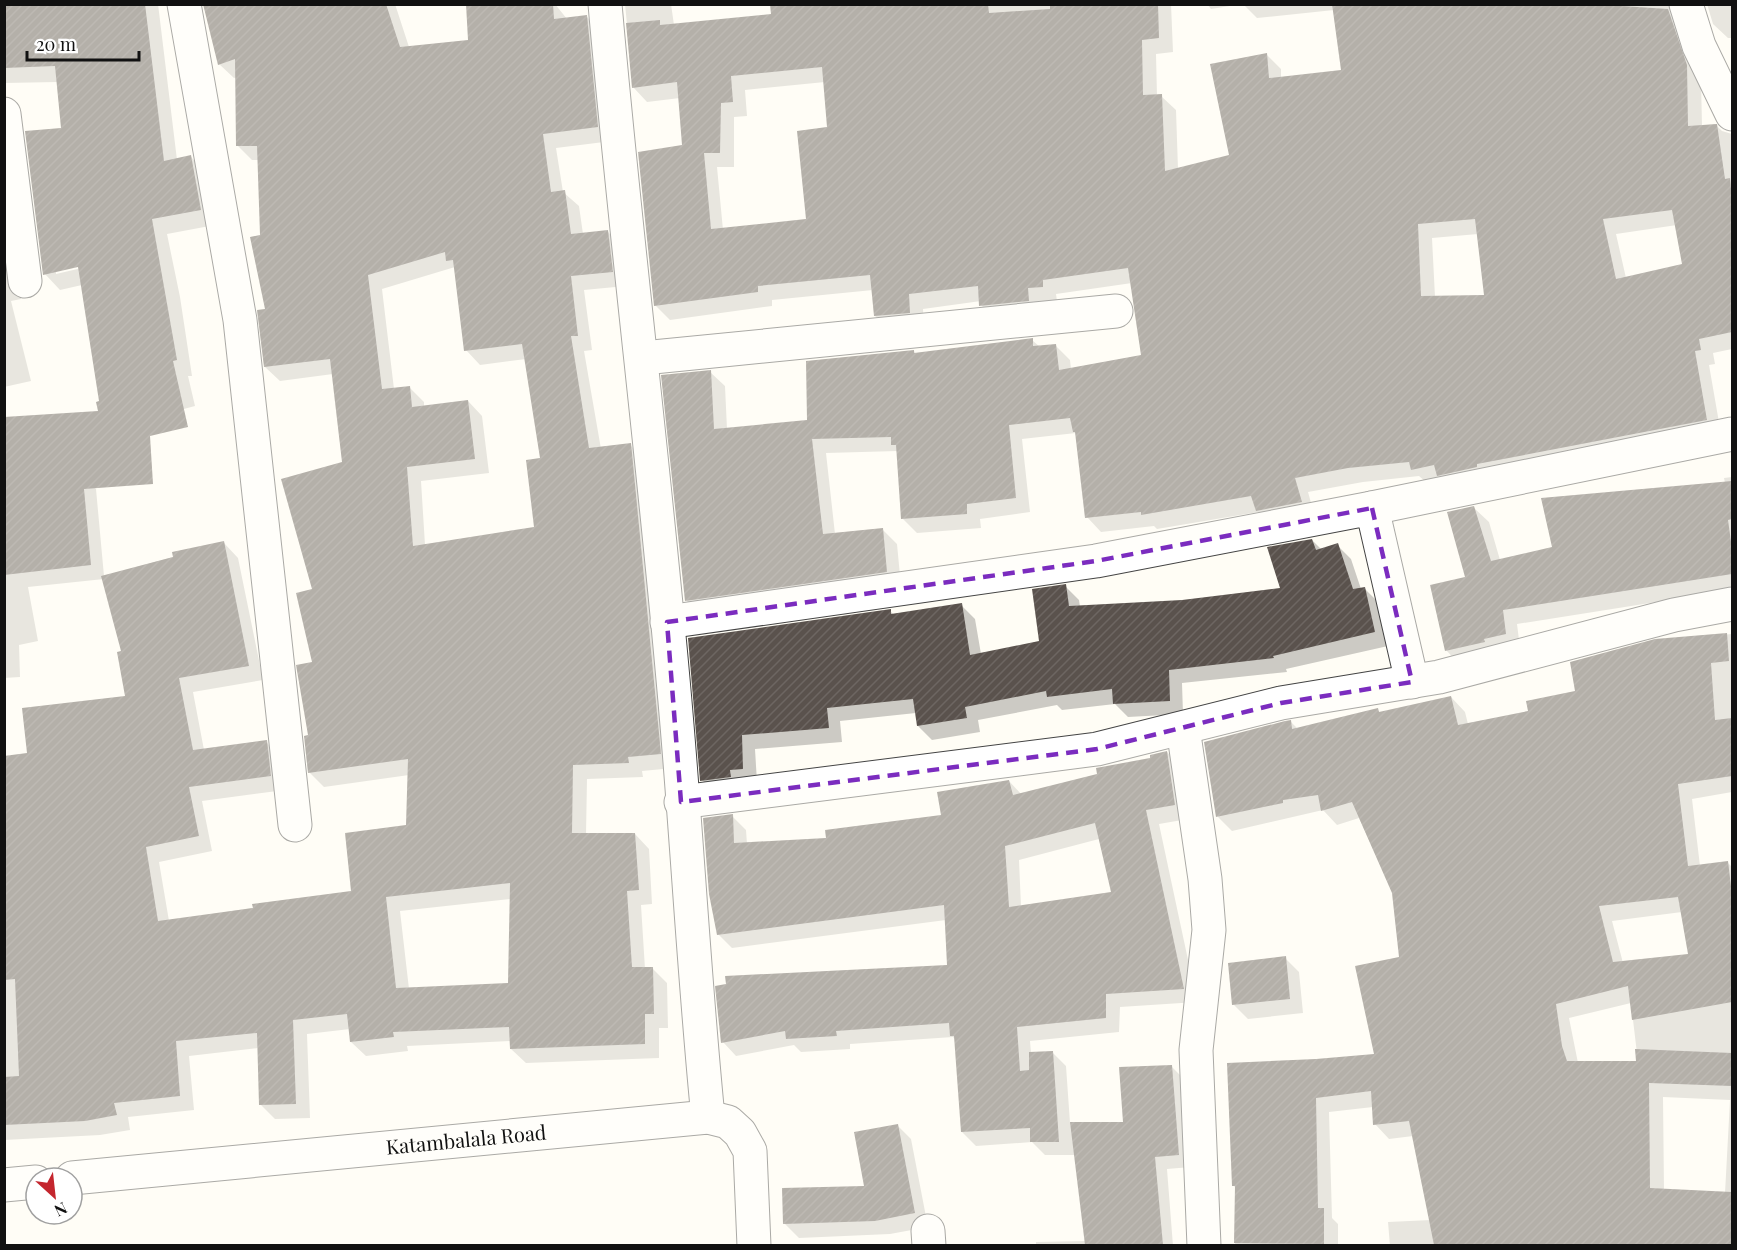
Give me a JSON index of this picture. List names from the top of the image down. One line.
{"streets":{"street":["Katambalala Road"]},"scale_bar":"20 m","north":"bottom right"}
